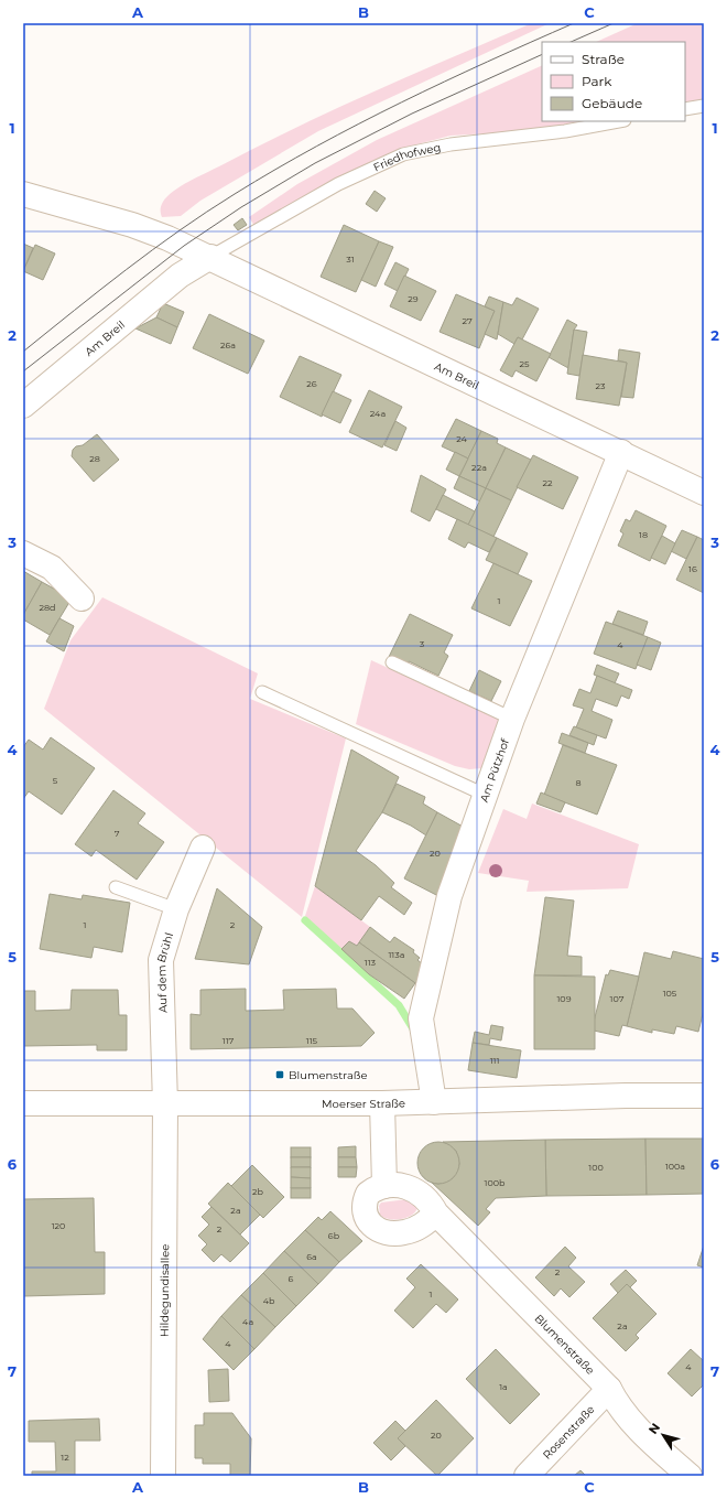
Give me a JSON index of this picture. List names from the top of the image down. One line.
{"streets":{"street":["Am Breil","Am Pützhof","Auf dem Brühl","Moerser Straße","Hildegundisallee","Blumenstraße","Rosenstraße"],"lane":["Friedhofweg"]},"crossings":[["Friedhofweg","Am Breil"],["Am Breil","Am Pützhof"],["Am Pützhof","Moerser Straße"],["Auf dem Brühl","Moerser Straße"],["Auf dem Brühl","Hildegundisallee"],["Moerser Straße","Hildegundisallee"],["Blumenstraße","Rosenstraße"]],"places":{"transit":["Blumenstraße"]},"house_numbers":["31","29","27","26a","25","26","23","24a","24","28","22a","22","18","16","1","28d","3","4","5","8","7","20","1","2","113a","113","105","109","107","117","115","111","100a","100","100b","2b","2a","120","2","6b","6a","2","6","1","4b","4a","2a","4","4","1a","20","12"],"legend":["Straße","Park","Gebäude"],"north":"top left","grid":{"columns":["A","B","C"],"rows":["1","2","3","4","5","6","7"]}}
